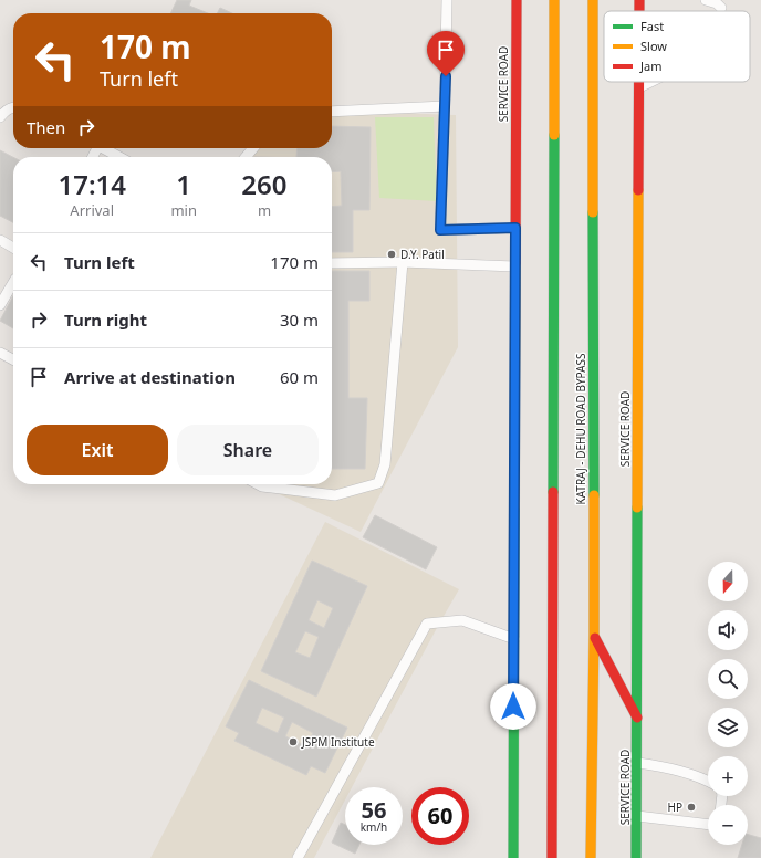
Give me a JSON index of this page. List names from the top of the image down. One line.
{"streets":{"main road":["SERVICE ROAD","KATRAJ - DEHU ROAD BYPASS"]},"places":["D.Y. Patil","JSPM Institute","HP"],"legend":["Fast","Slow","Jam"],"north":"bottom","page":{"turn":["170 m","Turn left"],"then":"Then","eta":["17:14","Arrival","1","min","260","m"],"list":[{"name":"Turn left","value":"170 m"},{"name":"Turn right","value":"30 m"},{"name":"Arrive at destination","value":"60 m"}],"buttons":["Exit","Share"],"map_buttons":["+","−"],"speed":"56 km/h","limit":"60"}}
